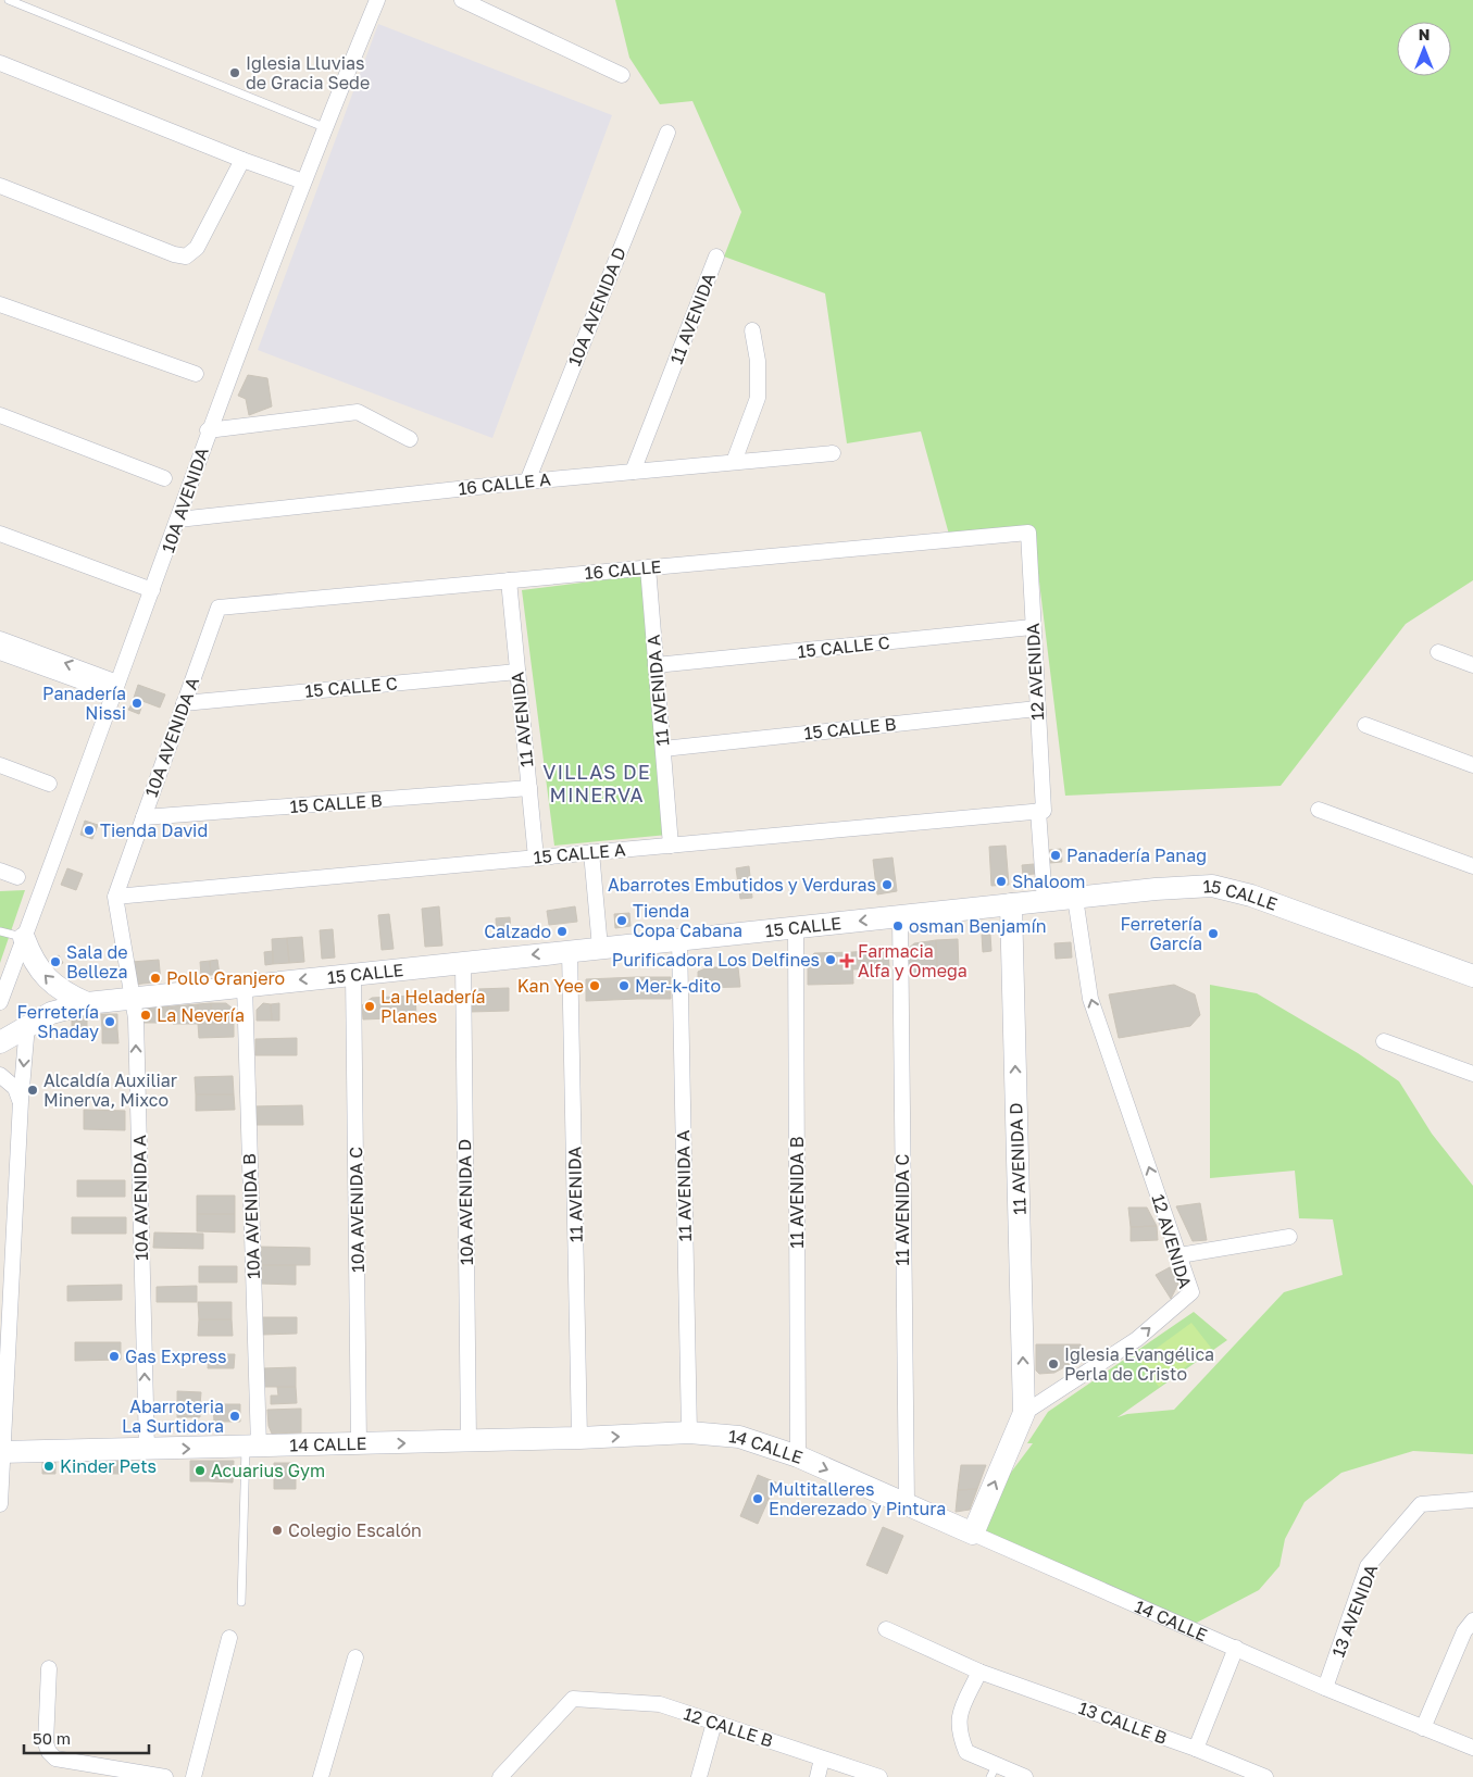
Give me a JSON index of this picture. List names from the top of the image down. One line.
{"streets":{"street":["10A AVENIDA D","11 AVENIDA","16 CALLE A","10A AVENIDA","16 CALLE","15 CALLE C","12 AVENIDA","11 AVENIDA A","15 CALLE B","10A AVENIDA A","15 CALLE A","15 CALLE","11 AVENIDA D","11 AVENIDA B","10A AVENIDA C","11 AVENIDA C","10A AVENIDA B","14 CALLE","13 AVENIDA","13 CALLE B","12 CALLE B"]},"crossings":[["10A AVENIDA D","16 CALLE A"],["10A AVENIDA D","15 CALLE"],["10A AVENIDA D","14 CALLE"],["11 AVENIDA","16 CALLE A"],["11 AVENIDA","16 CALLE"],["11 AVENIDA","15 CALLE C"],["11 AVENIDA","15 CALLE B"],["11 AVENIDA","15 CALLE A"],["11 AVENIDA","15 CALLE"],["11 AVENIDA","14 CALLE"],["16 CALLE A","10A AVENIDA"],["16 CALLE","12 AVENIDA"],["16 CALLE","11 AVENIDA A"],["16 CALLE","10A AVENIDA A"],["15 CALLE C","12 AVENIDA"],["15 CALLE C","11 AVENIDA A"],["15 CALLE C","10A AVENIDA A"],["12 AVENIDA","15 CALLE B"],["12 AVENIDA","15 CALLE A"],["12 AVENIDA","15 CALLE"],["12 AVENIDA","11 AVENIDA D"],["11 AVENIDA A","15 CALLE B"],["11 AVENIDA A","15 CALLE A"],["11 AVENIDA A","15 CALLE"],["11 AVENIDA A","14 CALLE"],["15 CALLE B","10A AVENIDA A"],["10A AVENIDA A","15 CALLE A"],["10A AVENIDA A","15 CALLE"],["10A AVENIDA A","14 CALLE"],["15 CALLE","11 AVENIDA D"],["15 CALLE","11 AVENIDA B"],["15 CALLE","10A AVENIDA C"],["15 CALLE","11 AVENIDA C"],["15 CALLE","10A AVENIDA B"],["11 AVENIDA B","14 CALLE"],["10A AVENIDA C","14 CALLE"],["11 AVENIDA C","14 CALLE"],["10A AVENIDA B","14 CALLE"],["14 CALLE","13 AVENIDA"]],"one_way":["12 AVENIDA","11 AVENIDA D"],"districts":["VILLAS DE MINERVA"],"places":{"other":["Iglesia Lluvias de Gracia Sede","Panadería Nissi","Tienda David","Panadería Panag","Shaloom","Abarrotes Embutidos y Verduras","Tienda Copa Cabana","osman Benjamín","Calzado","Ferretería García","Purificadora Los Delfines","Sala de Belleza","Pollo Granjero","Kan Yee","Mer-k-dito","La Heladería Planes","La Nevería","Ferretería Shaday","Alcaldía Auxiliar Minerva, Mixco","Gas Express","Iglesia Evangélica Perla de Cristo","Abarroteria La Surtidora","Kinder Pets","Acuarius Gym","Multitalleres Enderezado y Pintura","Colegio Escalón"],"health":["Farmacia Alfa y Omega"]},"scale_bar":"50 m","north":"top"}
